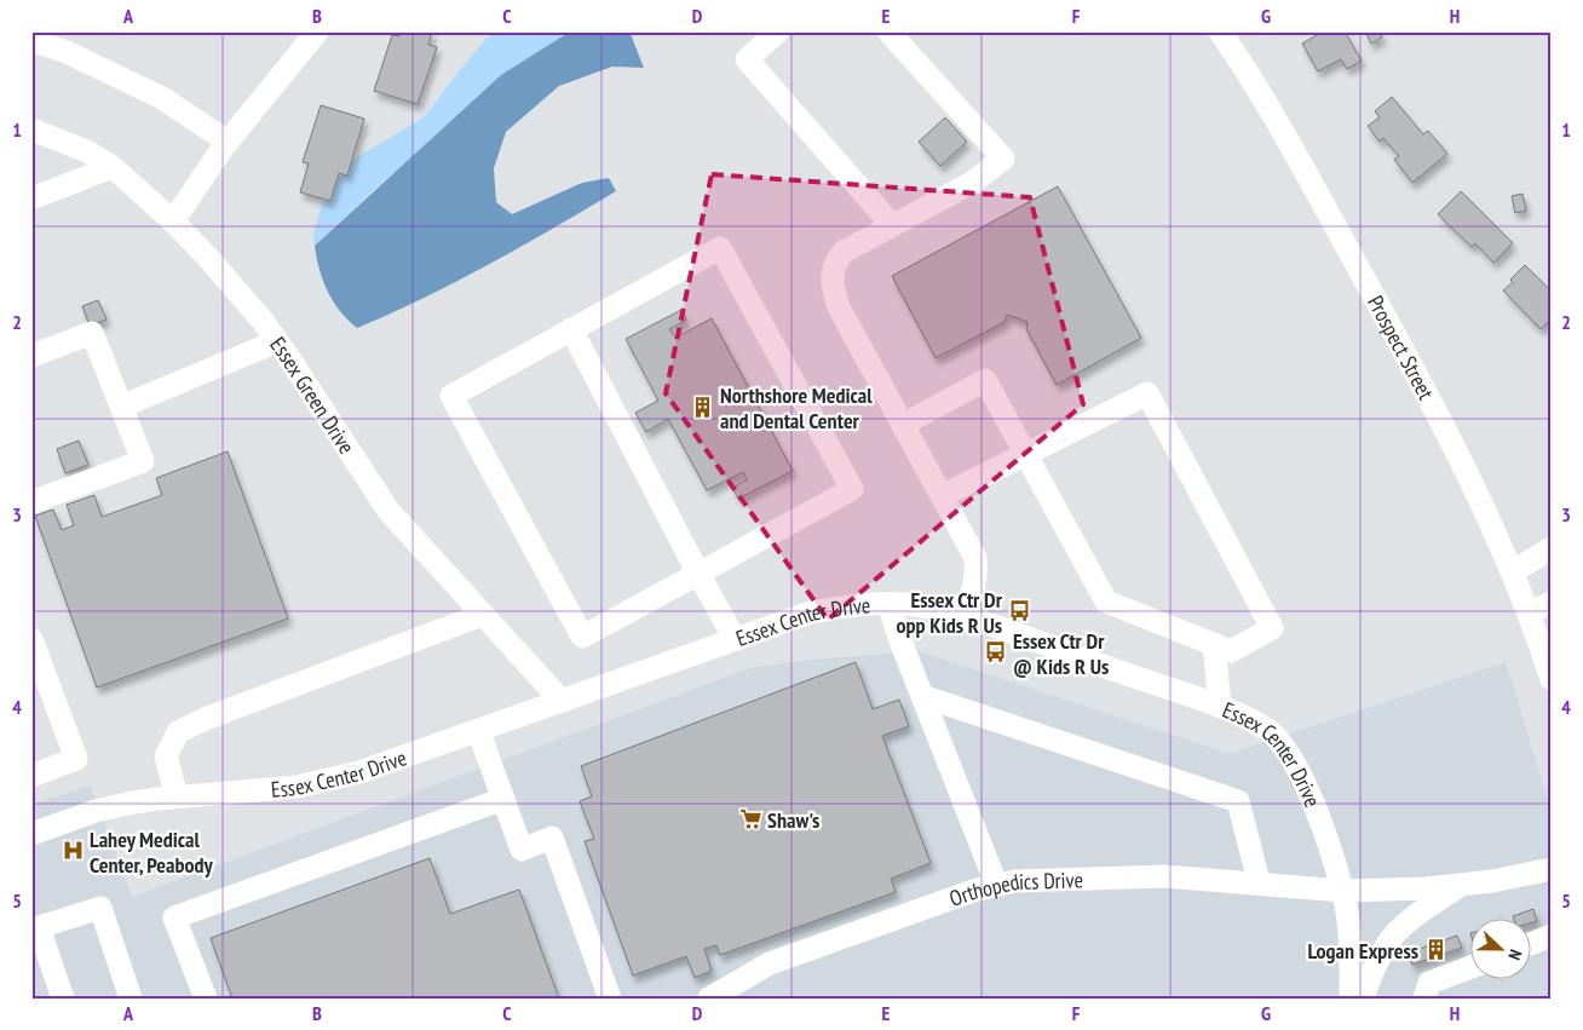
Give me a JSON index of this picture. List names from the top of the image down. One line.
{"streets":{"street":["Prospect Street","Essex Green Drive","Essex Center Drive","Orthopedics Drive"]},"crossings":[["Essex Green Drive","Essex Center Drive"],["Essex Center Drive","Orthopedics Drive"]],"places":{"building":["Northshore Medical and Dental Center","Logan Express"],"bus stop":["Essex Ctr Dr opp Kids R Us","Essex Ctr Dr @ Kids R Us"],"supermarket":["Shaw's"],"hospital":["Lahey Medical Center, Peabody"]},"north":"right","grid":{"columns":["A","B","C","D","E","F","G","H"],"rows":["1","2","3","4","5"]}}
